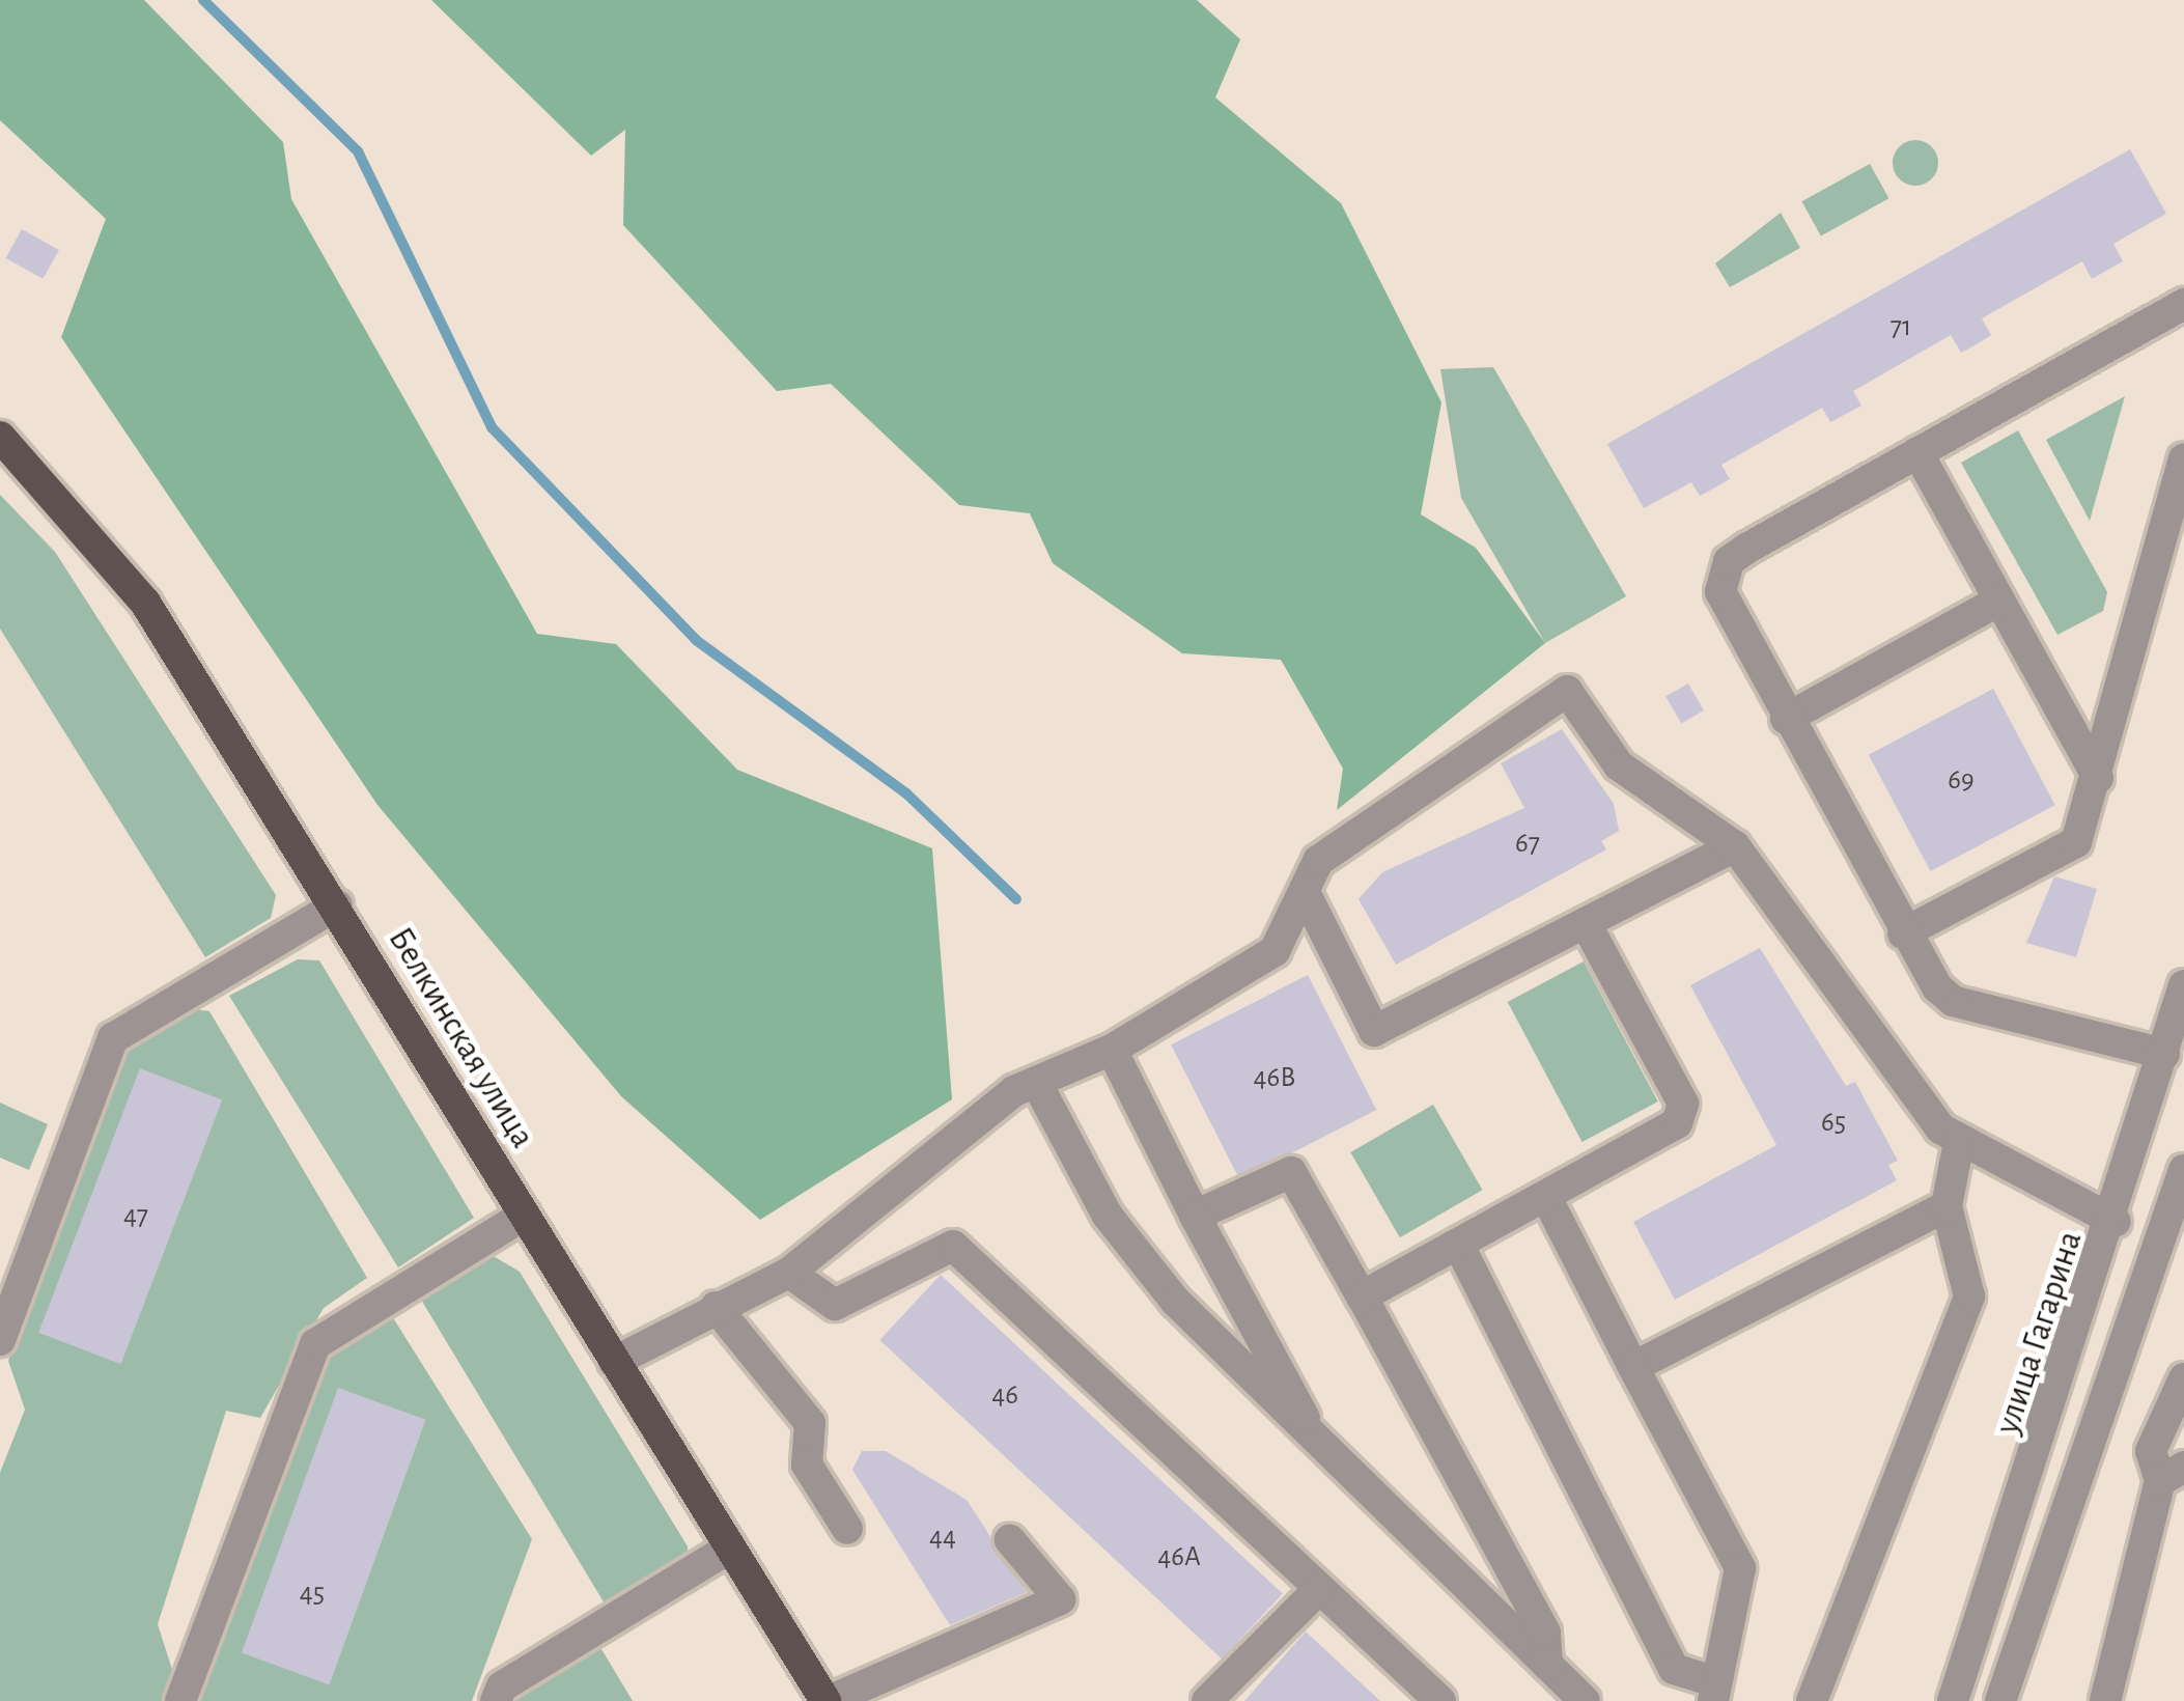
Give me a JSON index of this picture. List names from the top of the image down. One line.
{"streets":{"main road":["Белкинская улица"],"street":["улица Гагарина"]},"house_numbers":["71","69","67","46В","65","47","46","44","46А","45"]}
